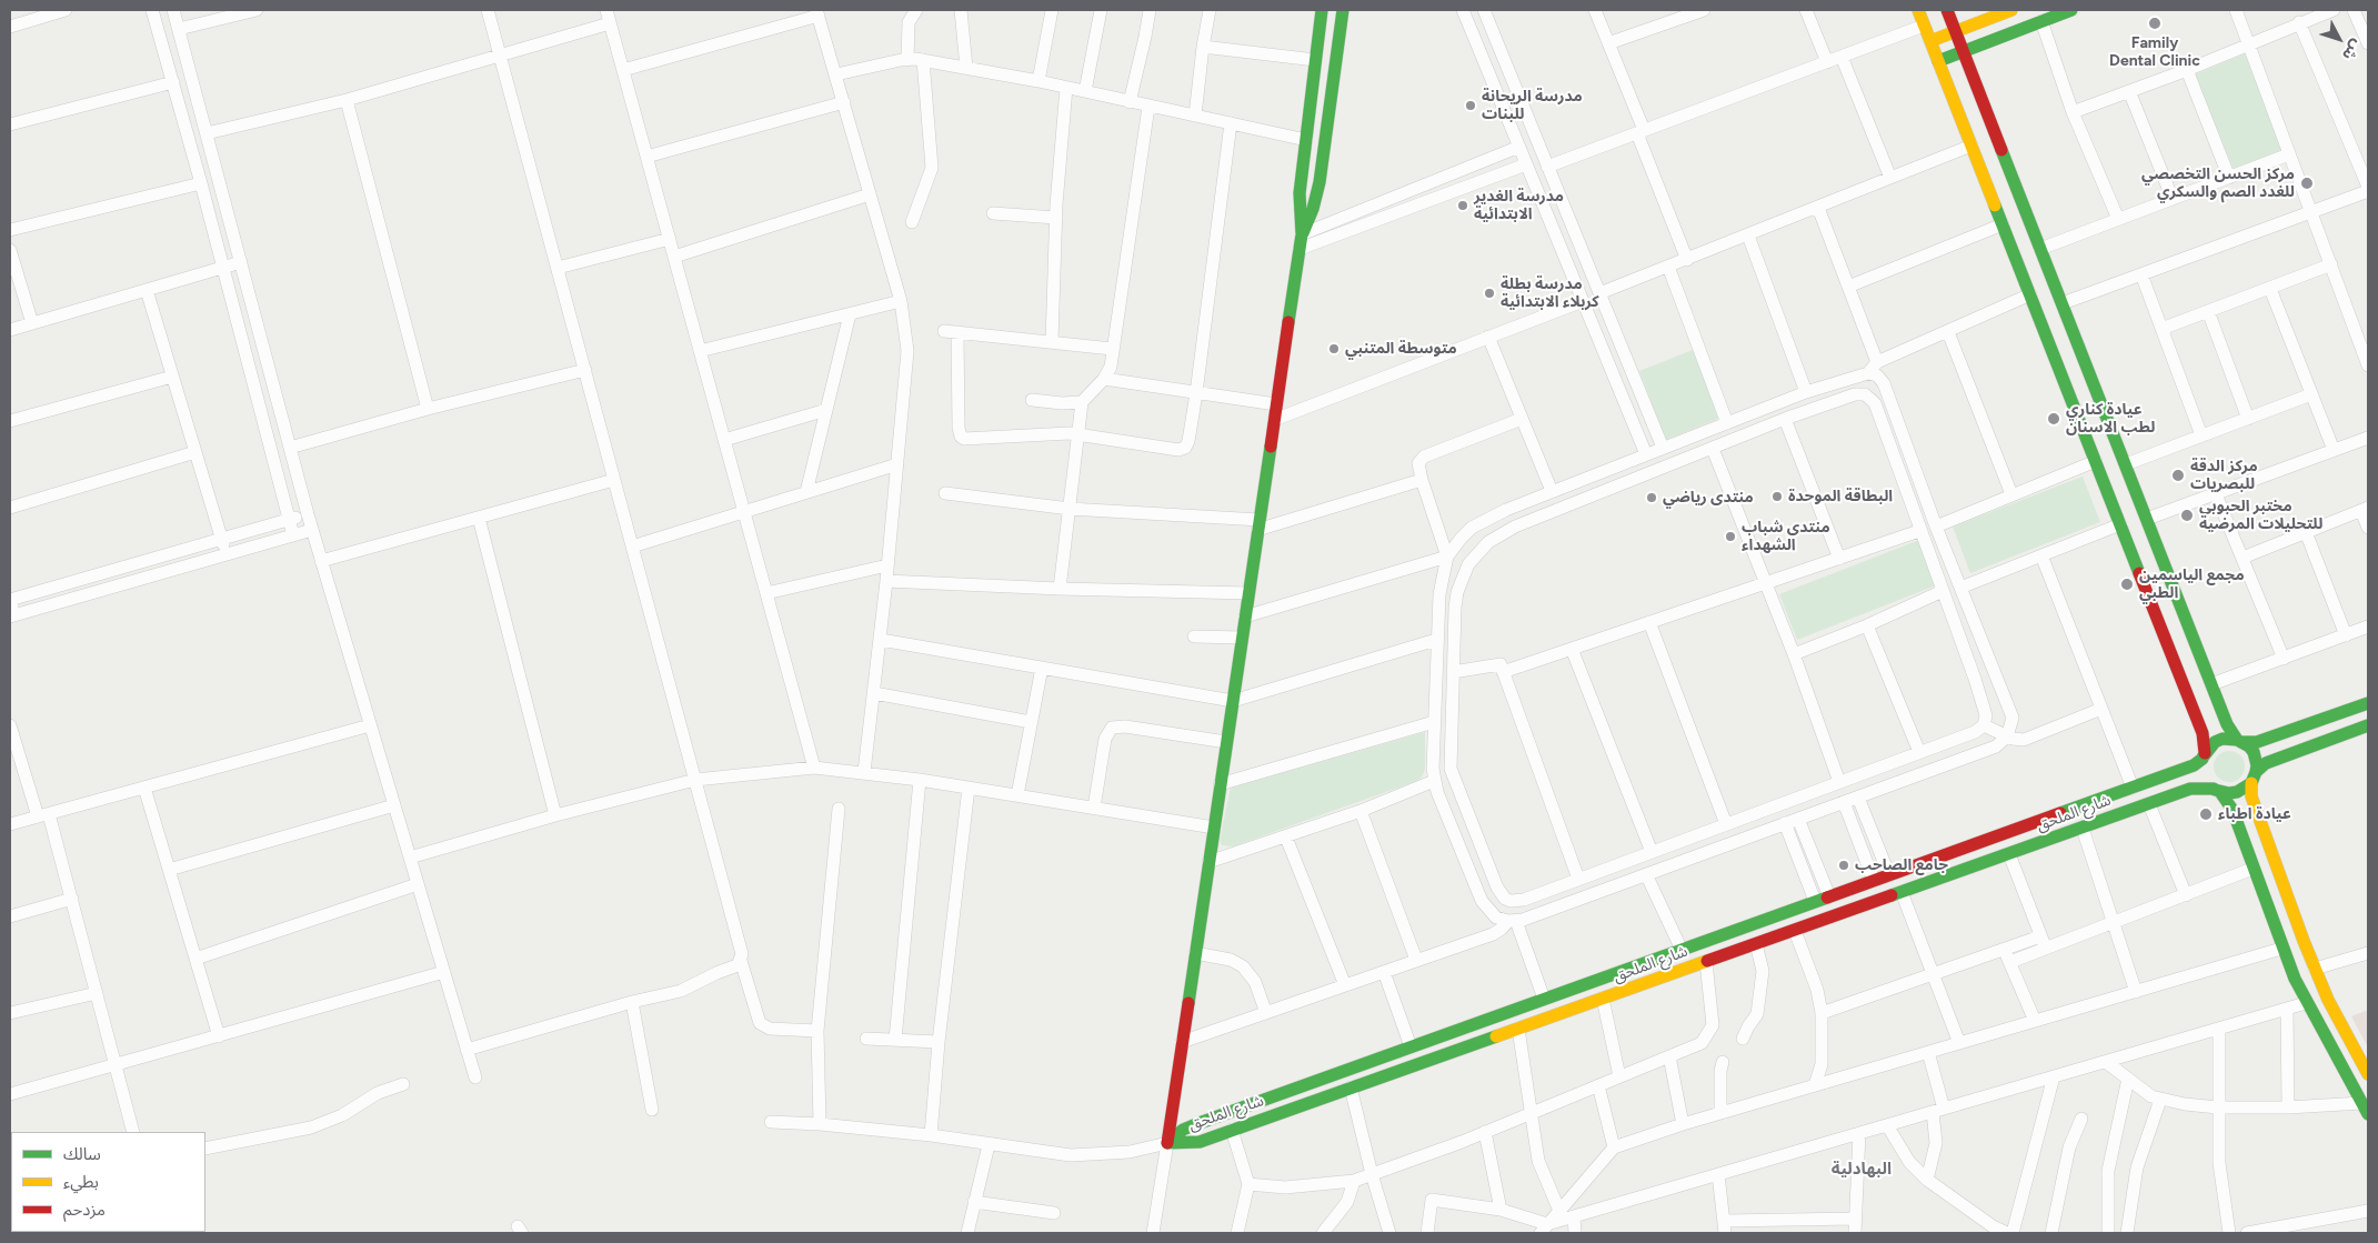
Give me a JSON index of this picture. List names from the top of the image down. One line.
{"streets":{"street":["شارع الملحق"]},"districts":["البهادلية"],"places":["Family Dental Clinic","مدرسة الريحانة للبنات","مركز الحسن التخصصي للغدد الصم والسكري","مدرسة الغدير الابتدائية","مدرسة بطلة كربلاء الابتدائية","متوسطة المتنبي","عيادة كناري لطب الاسنان","مركز الدقة للبصريات","البطاقة الموحدة","منتدى رياضي","مختبر الحبوبي للتحليلات المرضية","منتدى شباب الشهداء","مجمع الياسمين الطبي","عيادة اطباء","جامع الصاحب"],"legend":["سالك","بطيء","مزدحم"],"north":"bottom right"}
